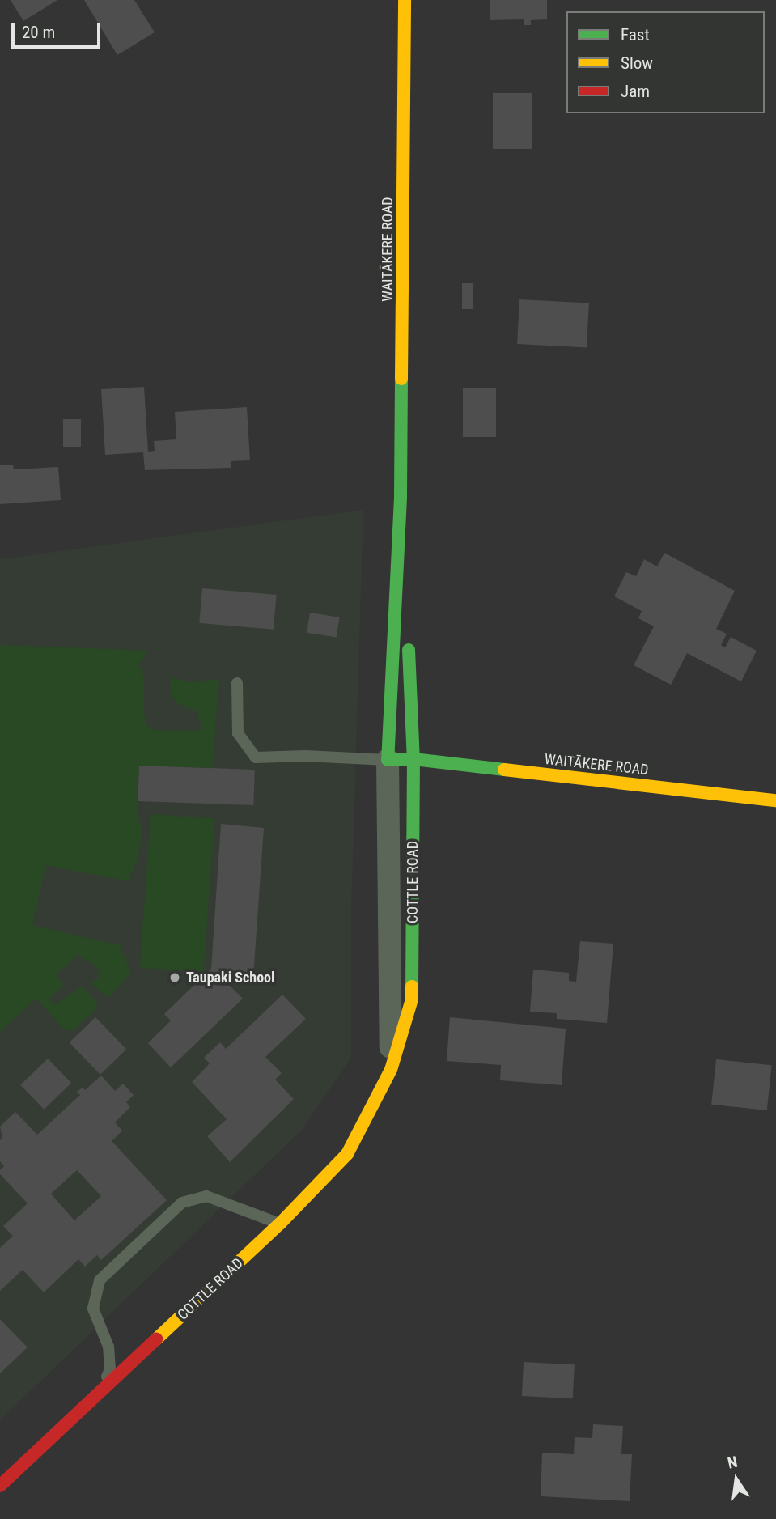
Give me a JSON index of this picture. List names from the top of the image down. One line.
{"streets":{"street":["WAITĀKERE ROAD","COTTLE ROAD"]},"crossings":[["WAITĀKERE ROAD","COTTLE ROAD"]],"places":["Taupaki School"],"legend":["Fast","Slow","Jam"],"scale_bar":"20 m","north":"top"}
